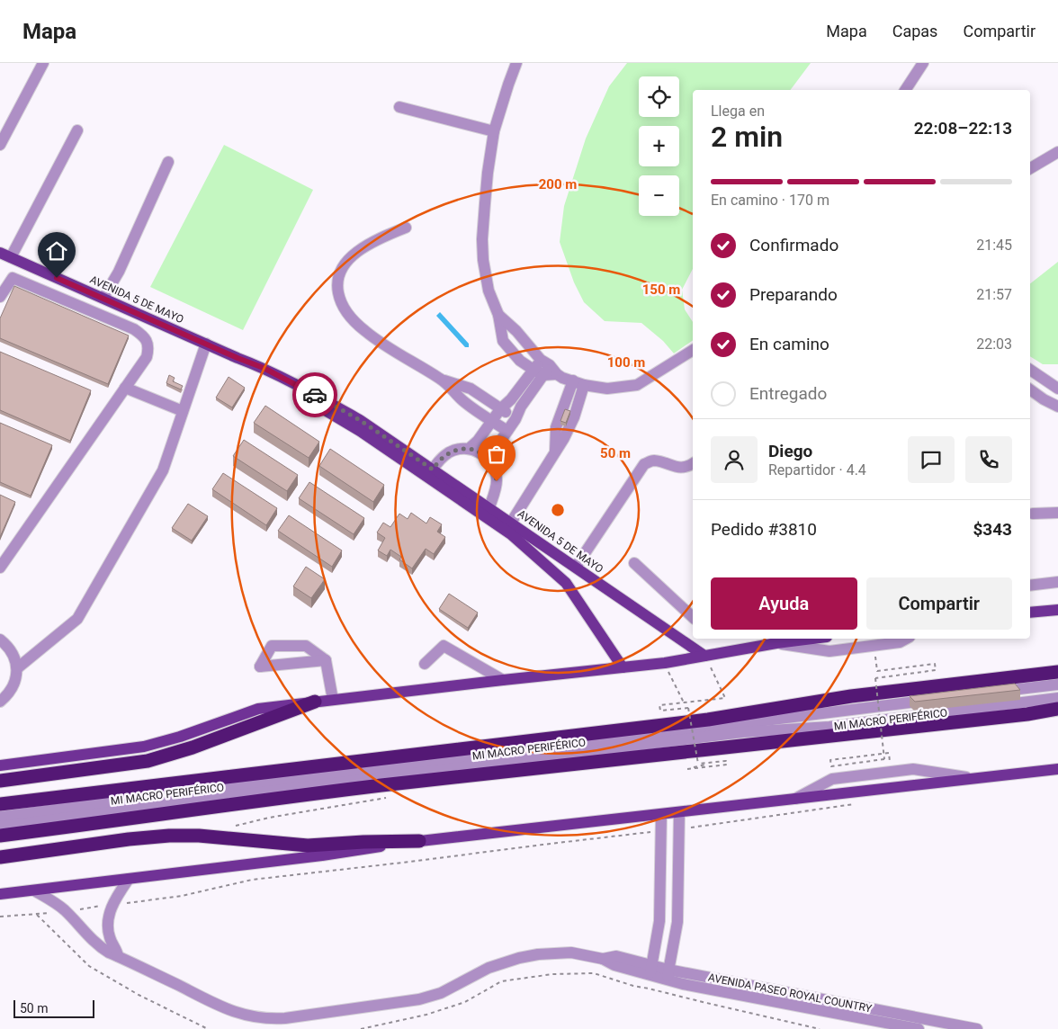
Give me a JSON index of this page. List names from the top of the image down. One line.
{"streets":{"main road":["AVENIDA 5 DE MAYO"],"street":["MI MACRO PERIFÉRICO","AVENIDA PASEO ROYAL COUNTRY"]},"scale_bar":"50 m","page":{"header":"Mapa","nav":["Mapa","Capas","Compartir"],"map_buttons":["+","−"],"heading":["2 min","Llega en","22:08–22:13"],"panel":["Diego","Repartidor · 4.4","Pedido #3810","$343"],"bar":"En camino · 170 m","list":[["Confirmado","21:45"],["Preparando","21:57"],["En camino","22:03"],"Entregado"],"buttons":["Ayuda","Compartir"],"scale":"50 m"},"rings":["200 m","150 m","100 m","50 m"]}
